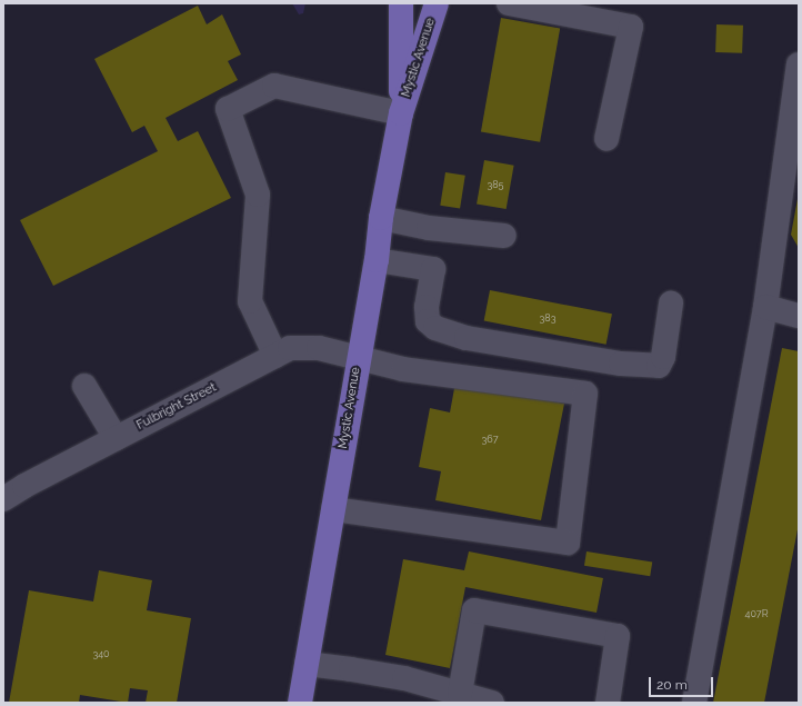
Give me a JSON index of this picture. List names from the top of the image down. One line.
{"streets":{"main road":["Mystic Avenue"],"street":["Fulbright Street"]},"crossings":[["Mystic Avenue","Fulbright Street"]],"house_numbers":["385","383","367","407R","340"],"scale_bar":"20 m"}
